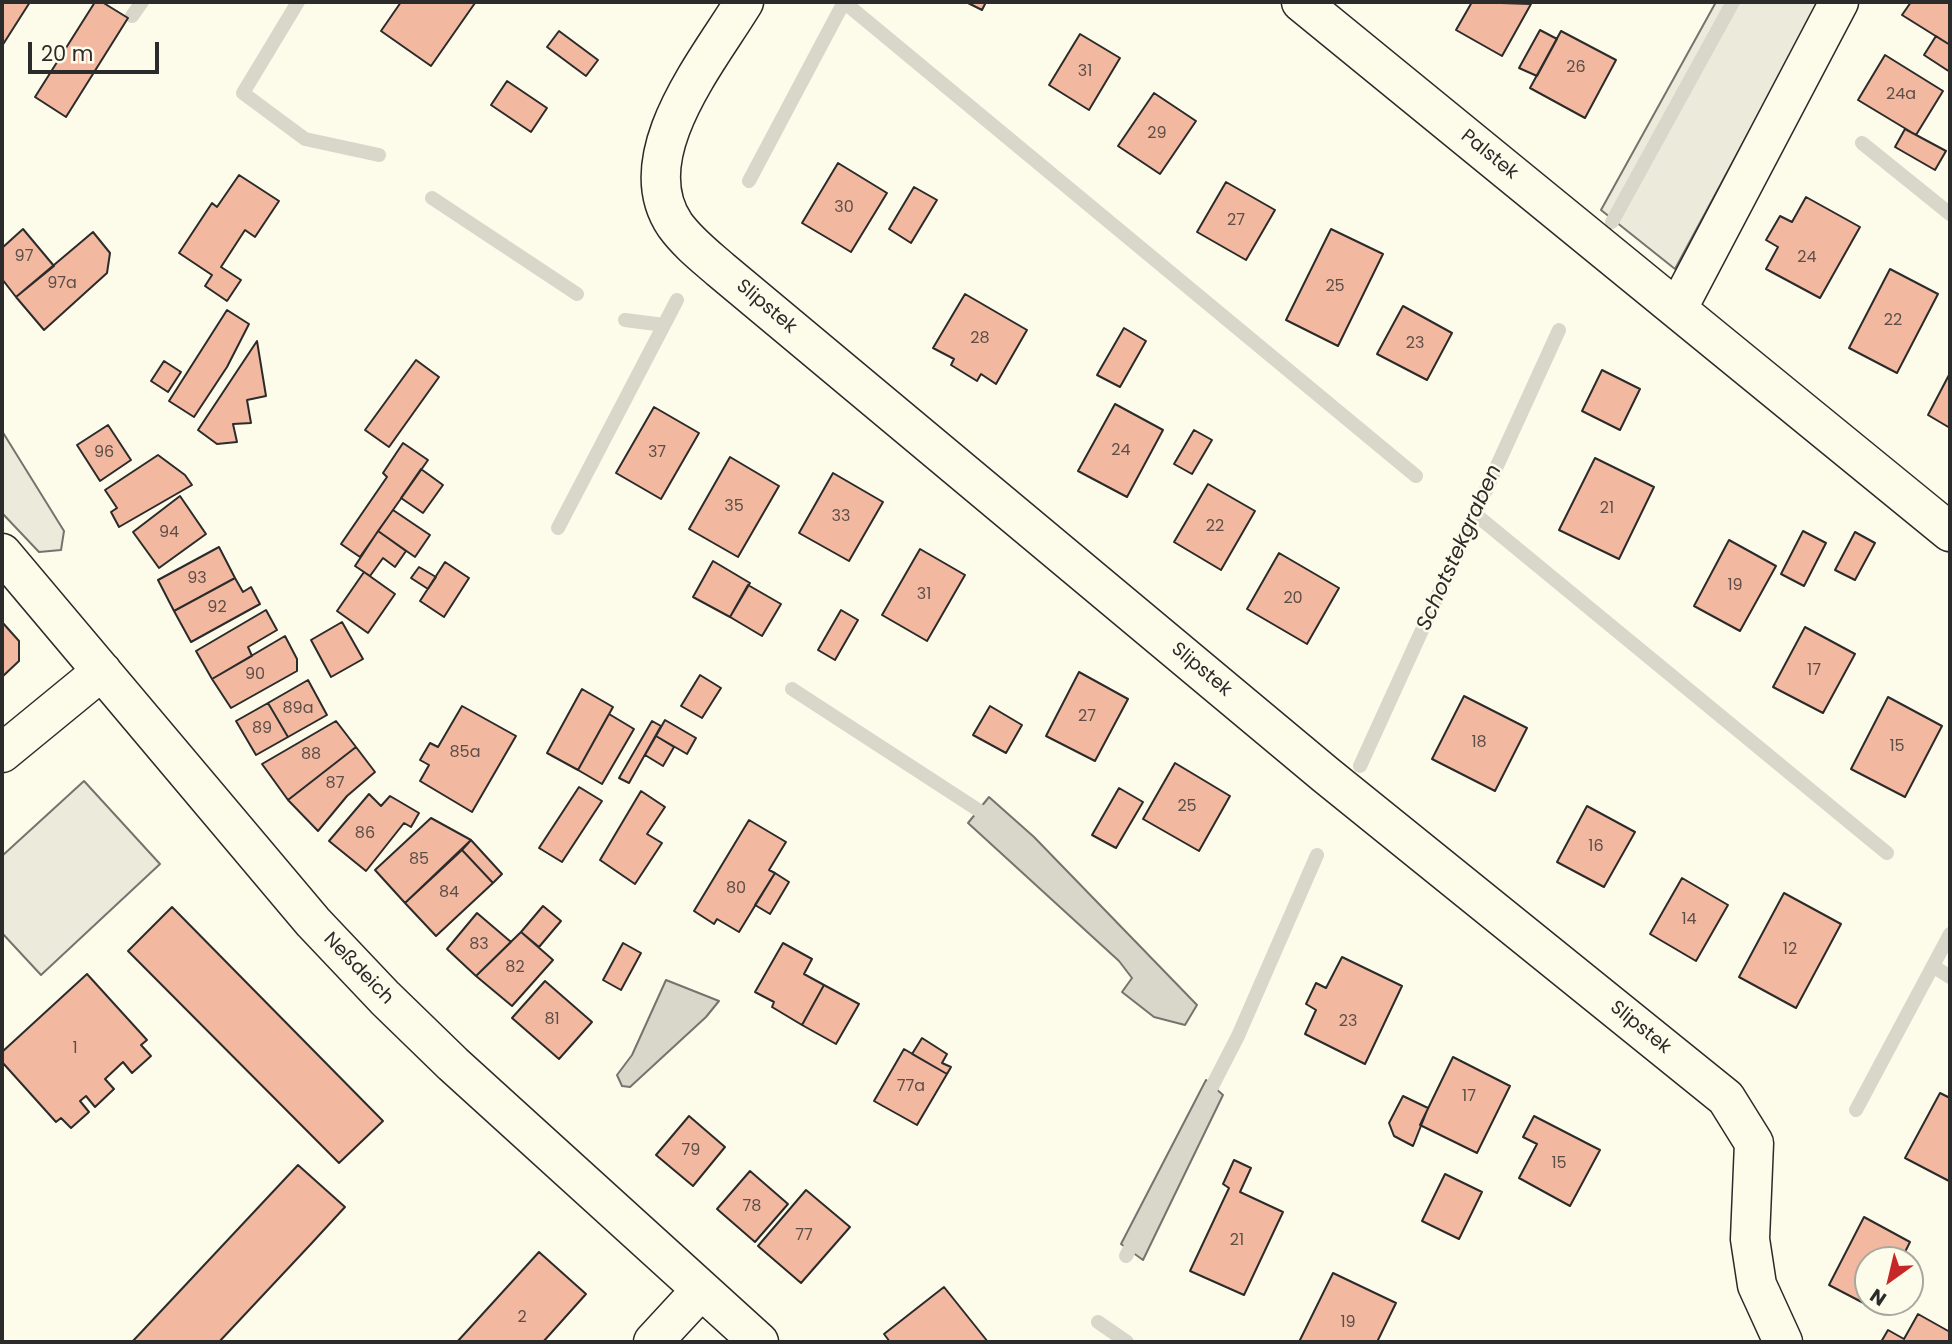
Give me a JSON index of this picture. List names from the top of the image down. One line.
{"streets":{"street":["Palstek","Slipstek","Neßdeich"]},"water":["Schotstekgraben"],"house_numbers":["26","31","24a","29","30","27","97","24","97a","25","22","28","23","24","96","37","35","21","33","22","94","93","19","31","20","92","17","90","89a","27","89","18","15","85a","88","87","25","86","16","85","80","84","14","83","12","82","81","23","1","77a","17","79","15","78","77","21","2","19"],"scale_bar":"20 m","north":"bottom left"}
